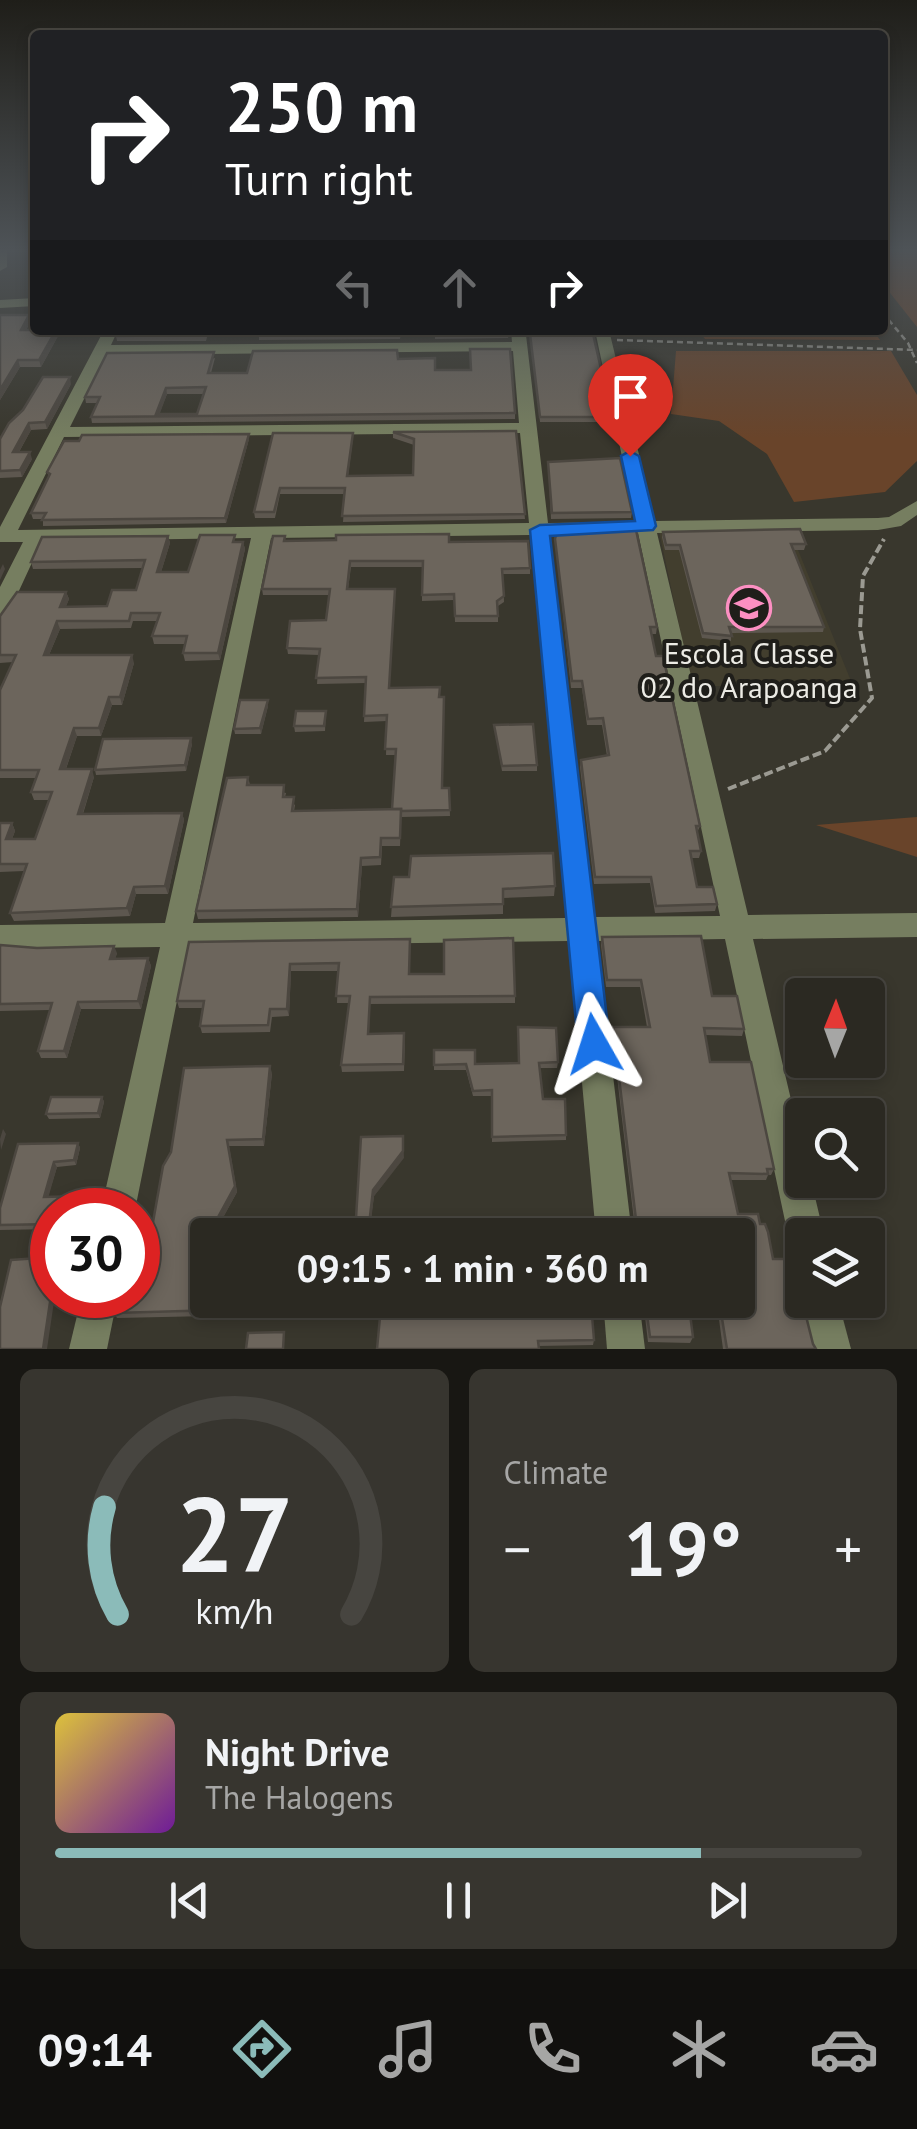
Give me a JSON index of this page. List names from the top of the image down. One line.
{"places":{"school or university":["Escola Classe 02 do Arapoanga"]},"north":"top","page":{"turn":["250 m","Turn right"],"limit":"30","trip":"09:15 · 1 min · 360 m","tile":"Climate","heat":["−","19°","+"],"song":["Night Drive","The Halogens"],"tabs":"09:14","gauge":["27","km/h"]}}
